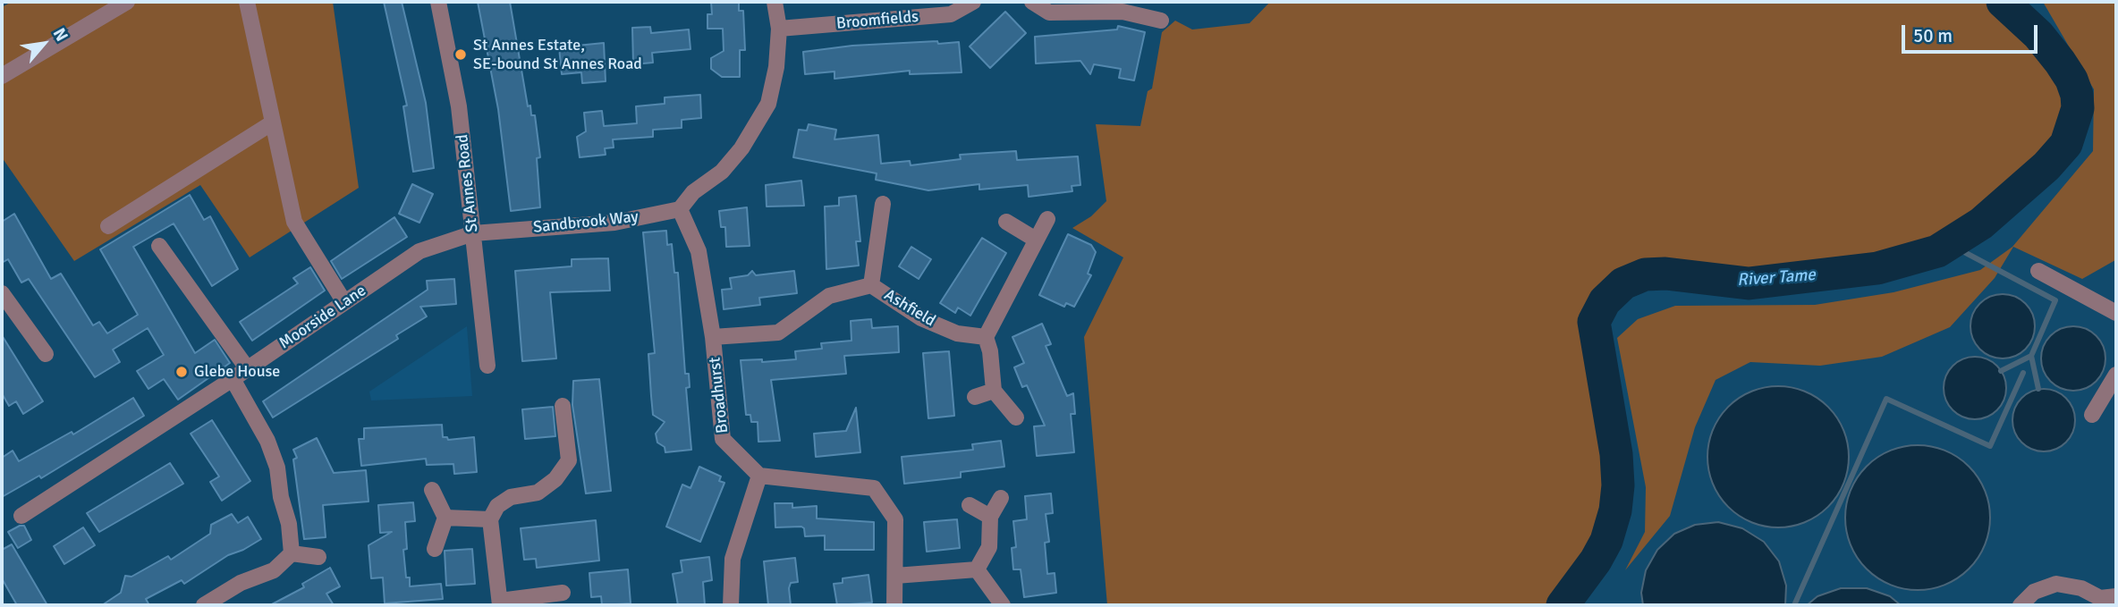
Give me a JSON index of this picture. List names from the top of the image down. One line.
{"streets":{"street":["Broomfields","St Annes Road","Sandbrook Way","Ashfield","Moorside Lane","Broadhurst"]},"crossings":[["St Annes Road","Sandbrook Way"],["St Annes Road","Moorside Lane"],["Sandbrook Way","Moorside Lane"],["Sandbrook Way","Broadhurst"],["Ashfield","Broadhurst"]],"water":["River Tame"],"places":["St Annes Estate, SE-bound St Annes Road","Glebe House"],"scale_bar":"50 m","north":"top right"}
